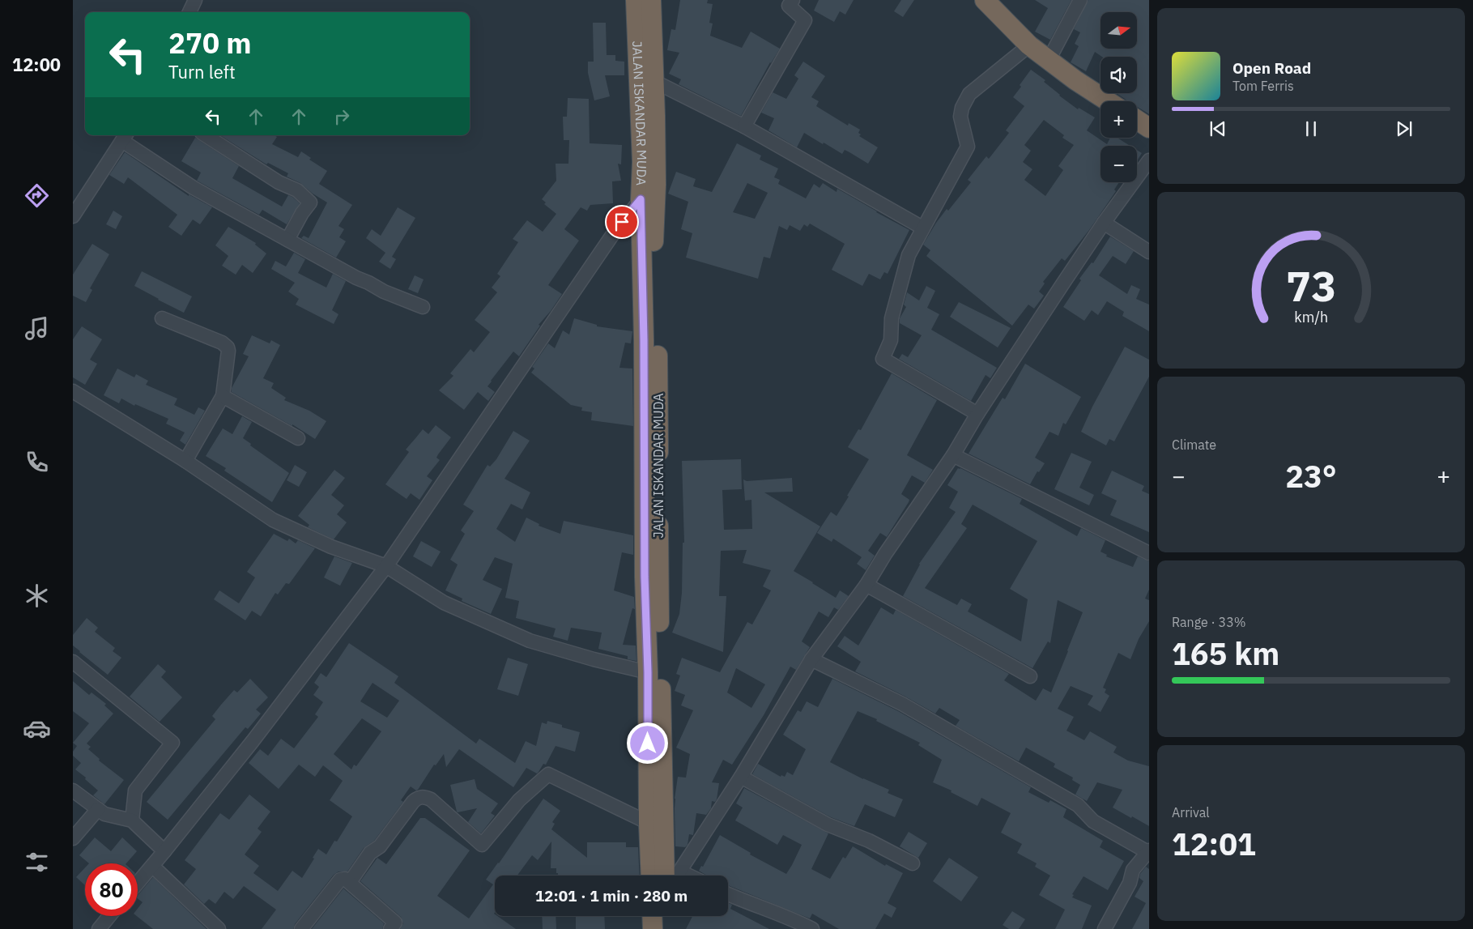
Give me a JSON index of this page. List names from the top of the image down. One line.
{"streets":{"highway":["JALAN ISKANDAR MUDA"]},"north":"right","page":{"tabs":"12:00","map_buttons":["+","−"],"turn":["270 m","Turn left"],"song":["Open Road","Tom Ferris"],"tile":["Climate",["Range · 33%","165 km"],["Arrival","12:01"]],"heat":["−","23°","+"],"limit":"80","trip":"12:01 · 1 min · 280 m","gauge":["73","km/h"]}}
